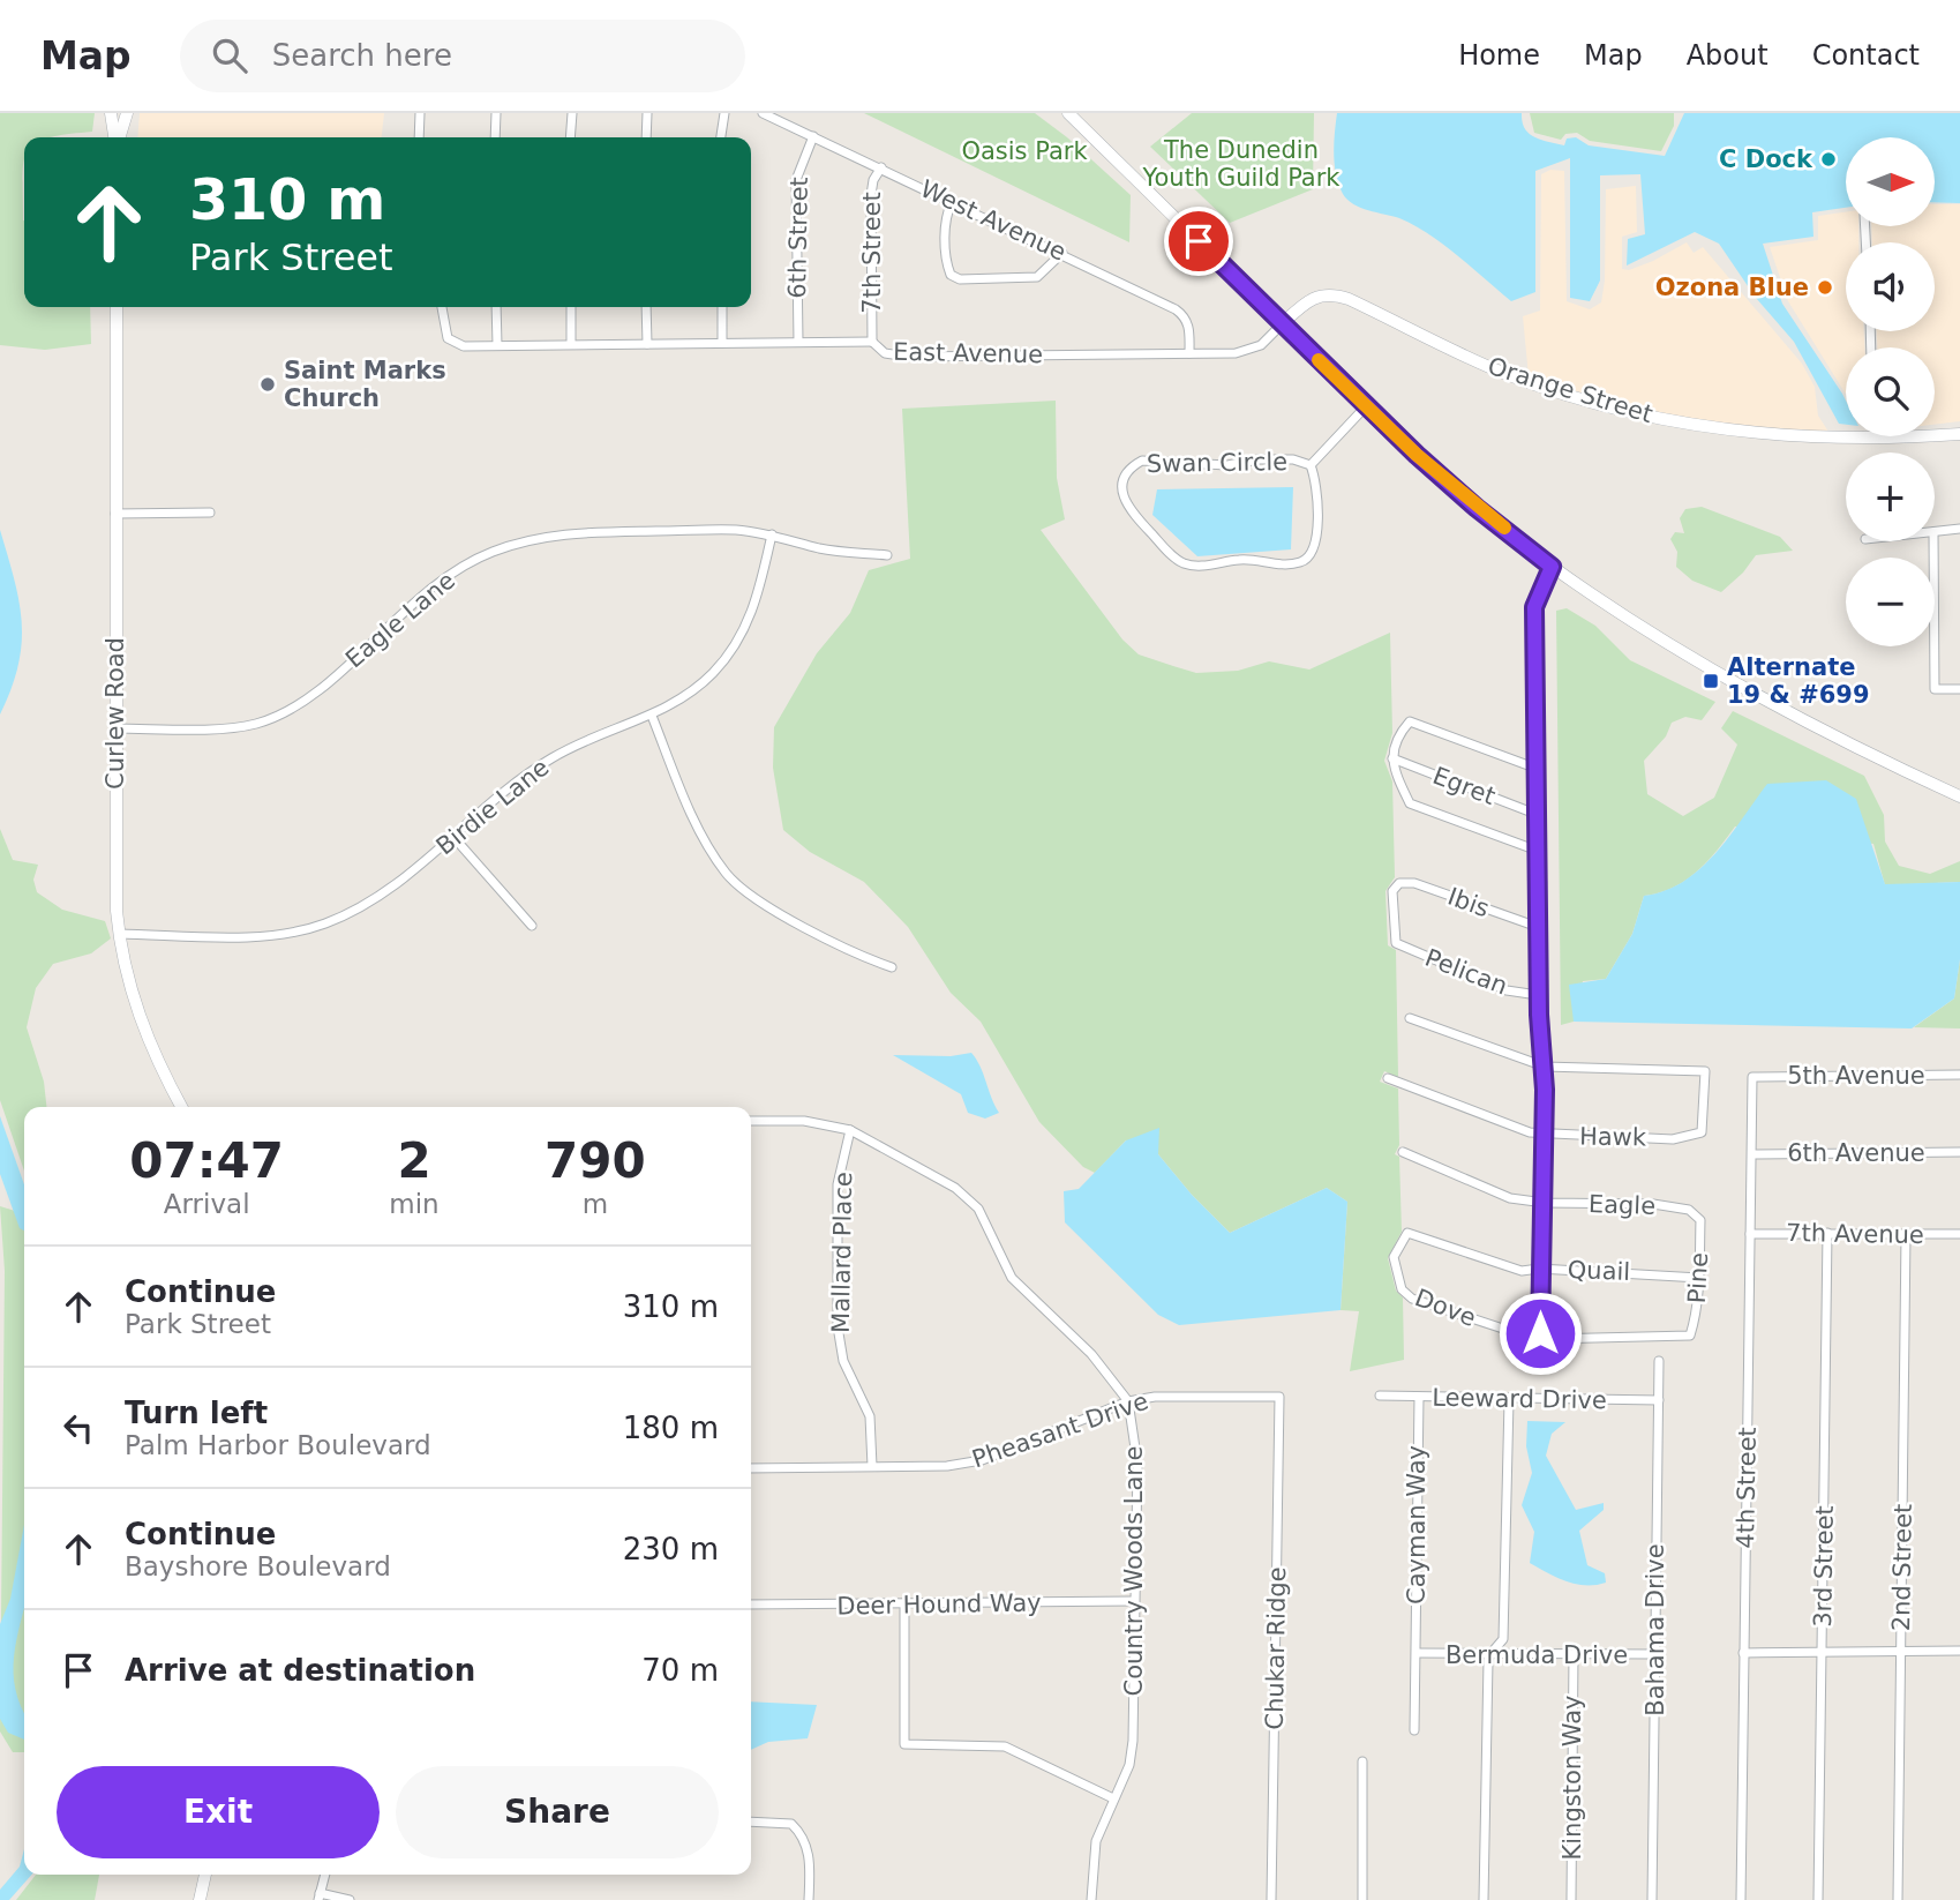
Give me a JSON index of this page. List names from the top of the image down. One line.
{"streets":{"main road":["Orange Street","Curlew Road"],"street":["West Avenue","6th Street","7th Street","East Avenue","Swan Circle","Eagle Lane","Egret","Birdie Lane","Ibis","Pelican","5th Avenue","Hawk","6th Avenue","Eagle","7th Avenue","Mallard Place","Quail","Pine","Dove","Leeward Drive","Pheasant Drive","4th Street","Cayman Way","3rd Street","2nd Street","Country Woods Lane","Deer Hound Way","Bahama Drive","Chukar Ridge","Bermuda Drive","Kingston Way"]},"crossings":[["West Avenue","6th Street"],["West Avenue","7th Street"],["West Avenue","East Avenue"],["6th Street","East Avenue"],["7th Street","East Avenue"],["East Avenue","Orange Street"],["Eagle Lane","Curlew Road"],["Eagle Lane","Birdie Lane"],["Curlew Road","Birdie Lane"],["Ibis","Pelican"],["5th Avenue","4th Street"],["6th Avenue","4th Street"],["Eagle","Pine"],["7th Avenue","4th Street"],["7th Avenue","3rd Street"],["7th Avenue","2nd Street"],["Mallard Place","Pheasant Drive"],["Mallard Place","Country Woods Lane"],["Quail","Pine"],["Quail","Dove"],["Pine","Dove"],["Leeward Drive","Cayman Way"],["Leeward Drive","Bahama Drive"],["Pheasant Drive","Country Woods Lane"],["Pheasant Drive","Chukar Ridge"],["Cayman Way","Bermuda Drive"],["Country Woods Lane","Deer Hound Way"],["Bahama Drive","Bermuda Drive"],["Bermuda Drive","Kingston Way"]],"parks":["The Dunedin Youth Guild Park","Oasis Park"],"places":{"other":["C Dock","Ozona Blue","Saint Marks Church"],"transit":["Alternate 19 & #699"]},"north":"right","page":{"header":"Map","search":"Search here","nav":["Home","Map","About","Contact"],"map_buttons":["+","−"],"turn":["310 m","Park Street"],"eta":["07:47","Arrival","2","min","790","m"],"list":[{"name":"Continue","note":"Park Street","value":"310 m"},{"name":"Turn left","note":"Palm Harbor Boulevard","value":"180 m"},{"name":"Continue","note":"Bayshore Boulevard","value":"230 m"},{"name":"Arrive at destination","value":"70 m"}],"buttons":["Exit","Share"]}}
